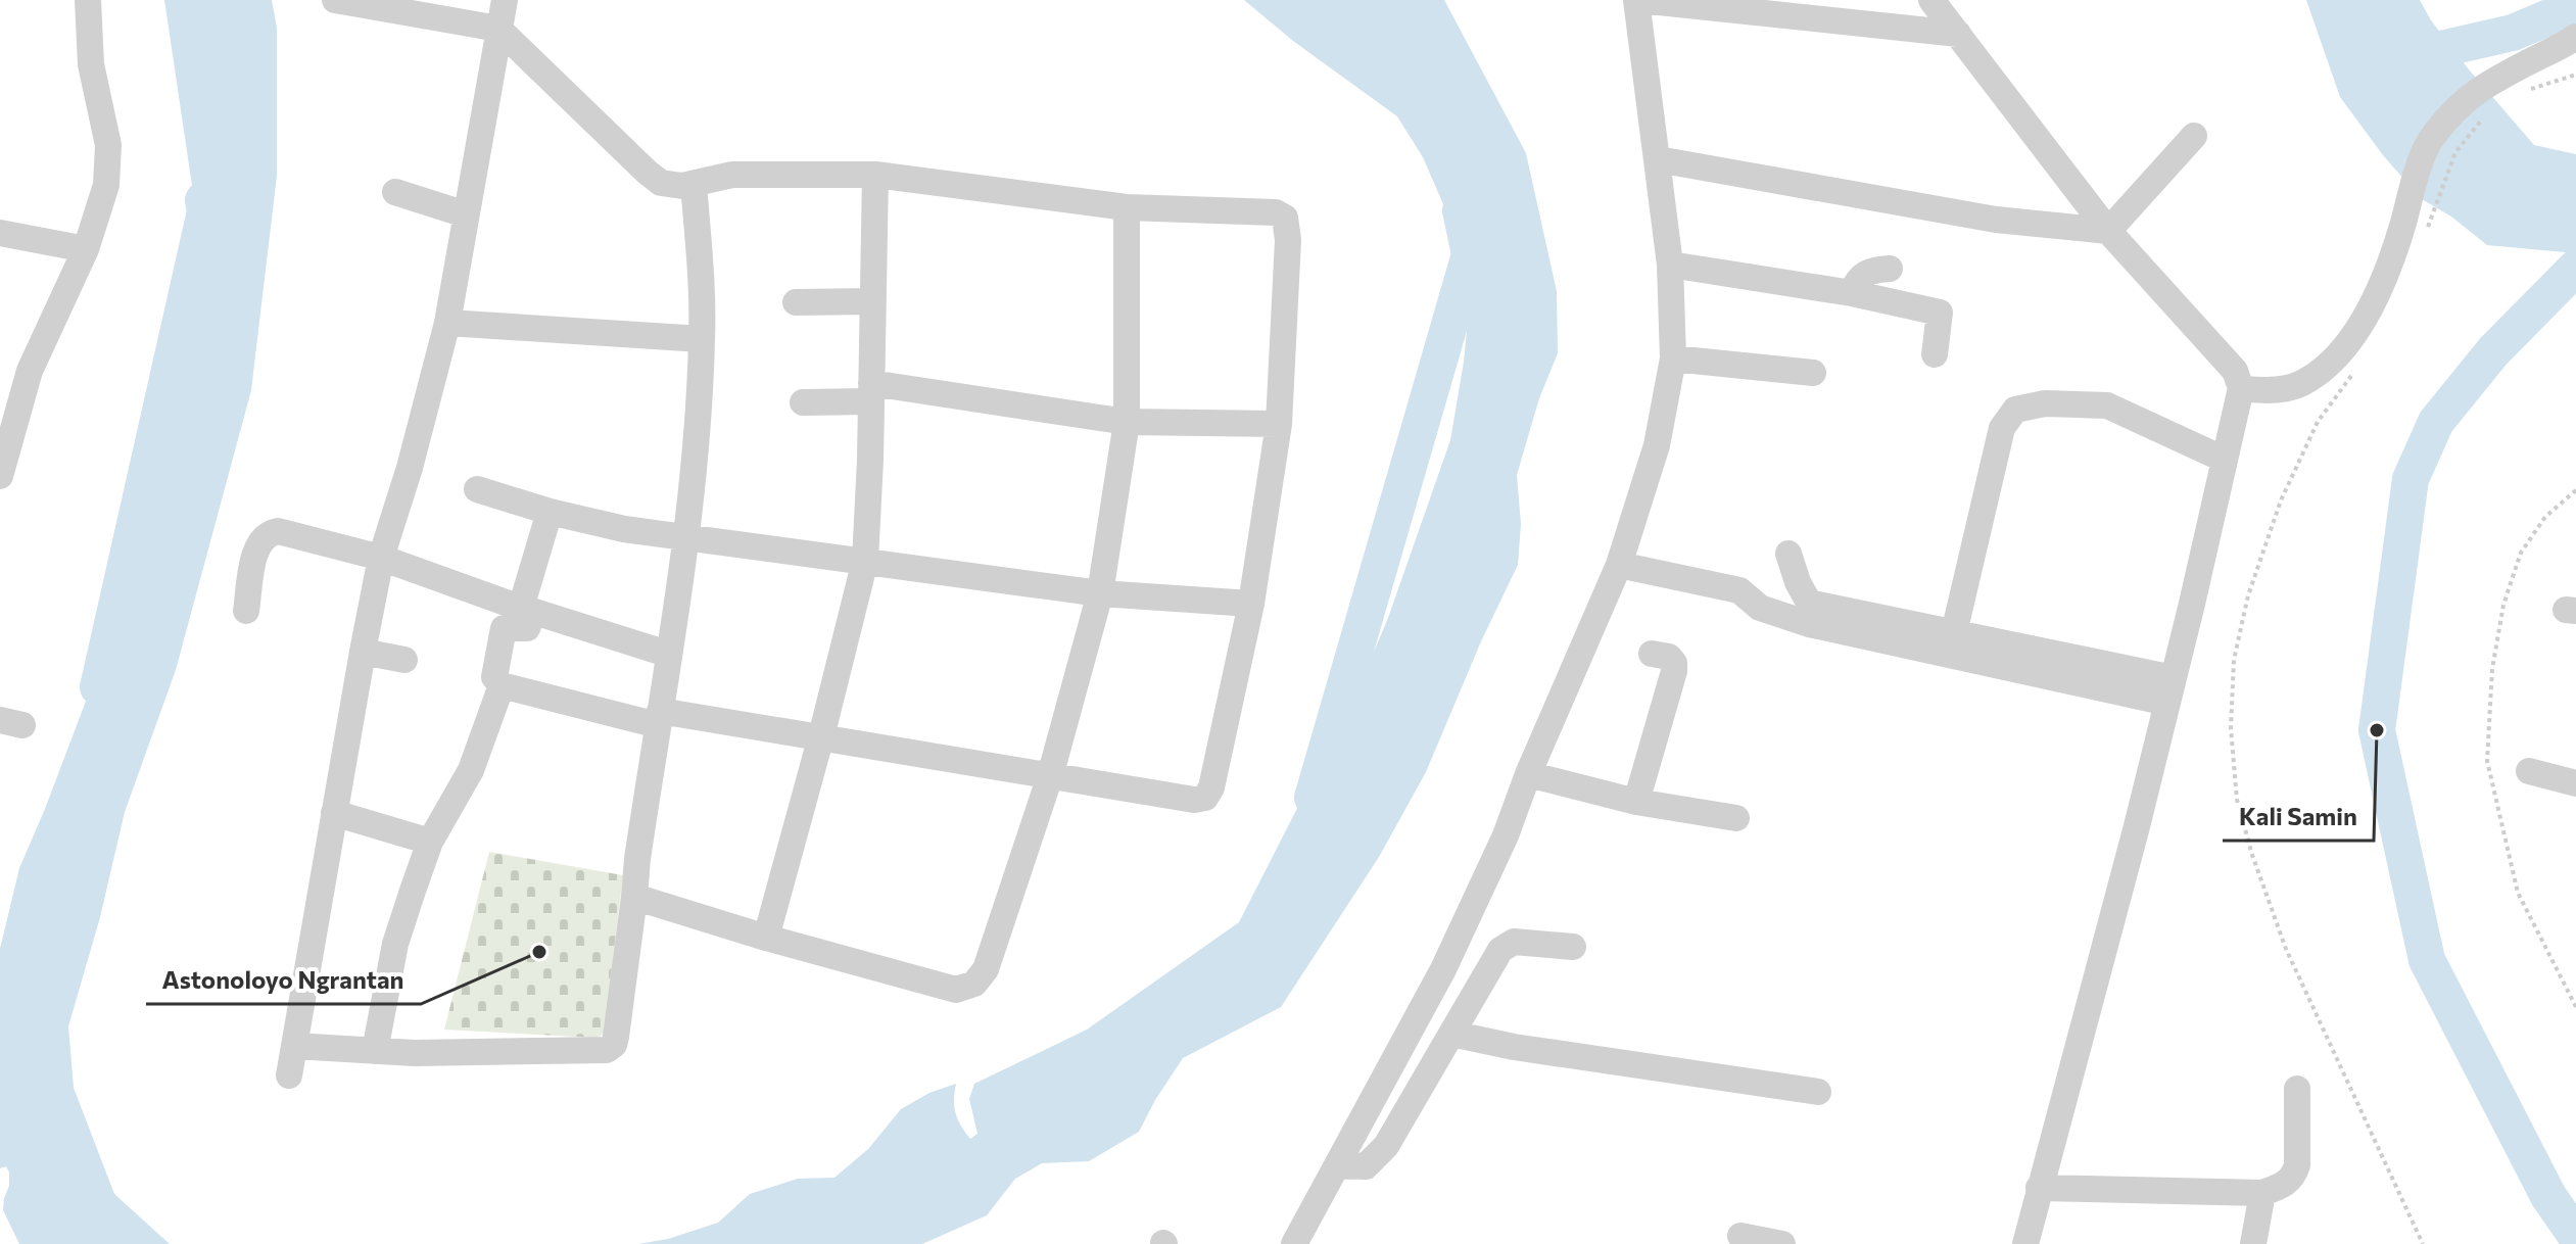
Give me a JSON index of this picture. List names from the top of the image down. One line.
{"places":["Kali Samin","Astonoloyo Ngrantan"]}
